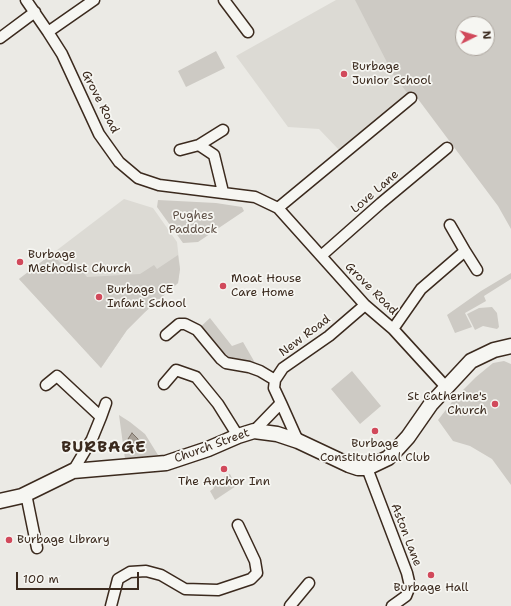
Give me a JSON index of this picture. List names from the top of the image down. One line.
{"streets":{"main road":["Church Street"],"street":["Grove Road","Love Lane","New Road","Aston Lane"]},"crossings":[["Grove Road","Love Lane"],["Grove Road","New Road"],["Church Street","Aston Lane"]],"districts":["BURBAGE"],"parks":["Pughes Paddock"],"places":["Burbage Junior School","Burbage Methodist Church","Moat House Care Home","Burbage CE Infant School","St Catherine's Church","Burbage Constitutional Club","The Anchor Inn","Burbage Library","Burbage Hall"],"scale_bar":"100 m","north":"right"}
